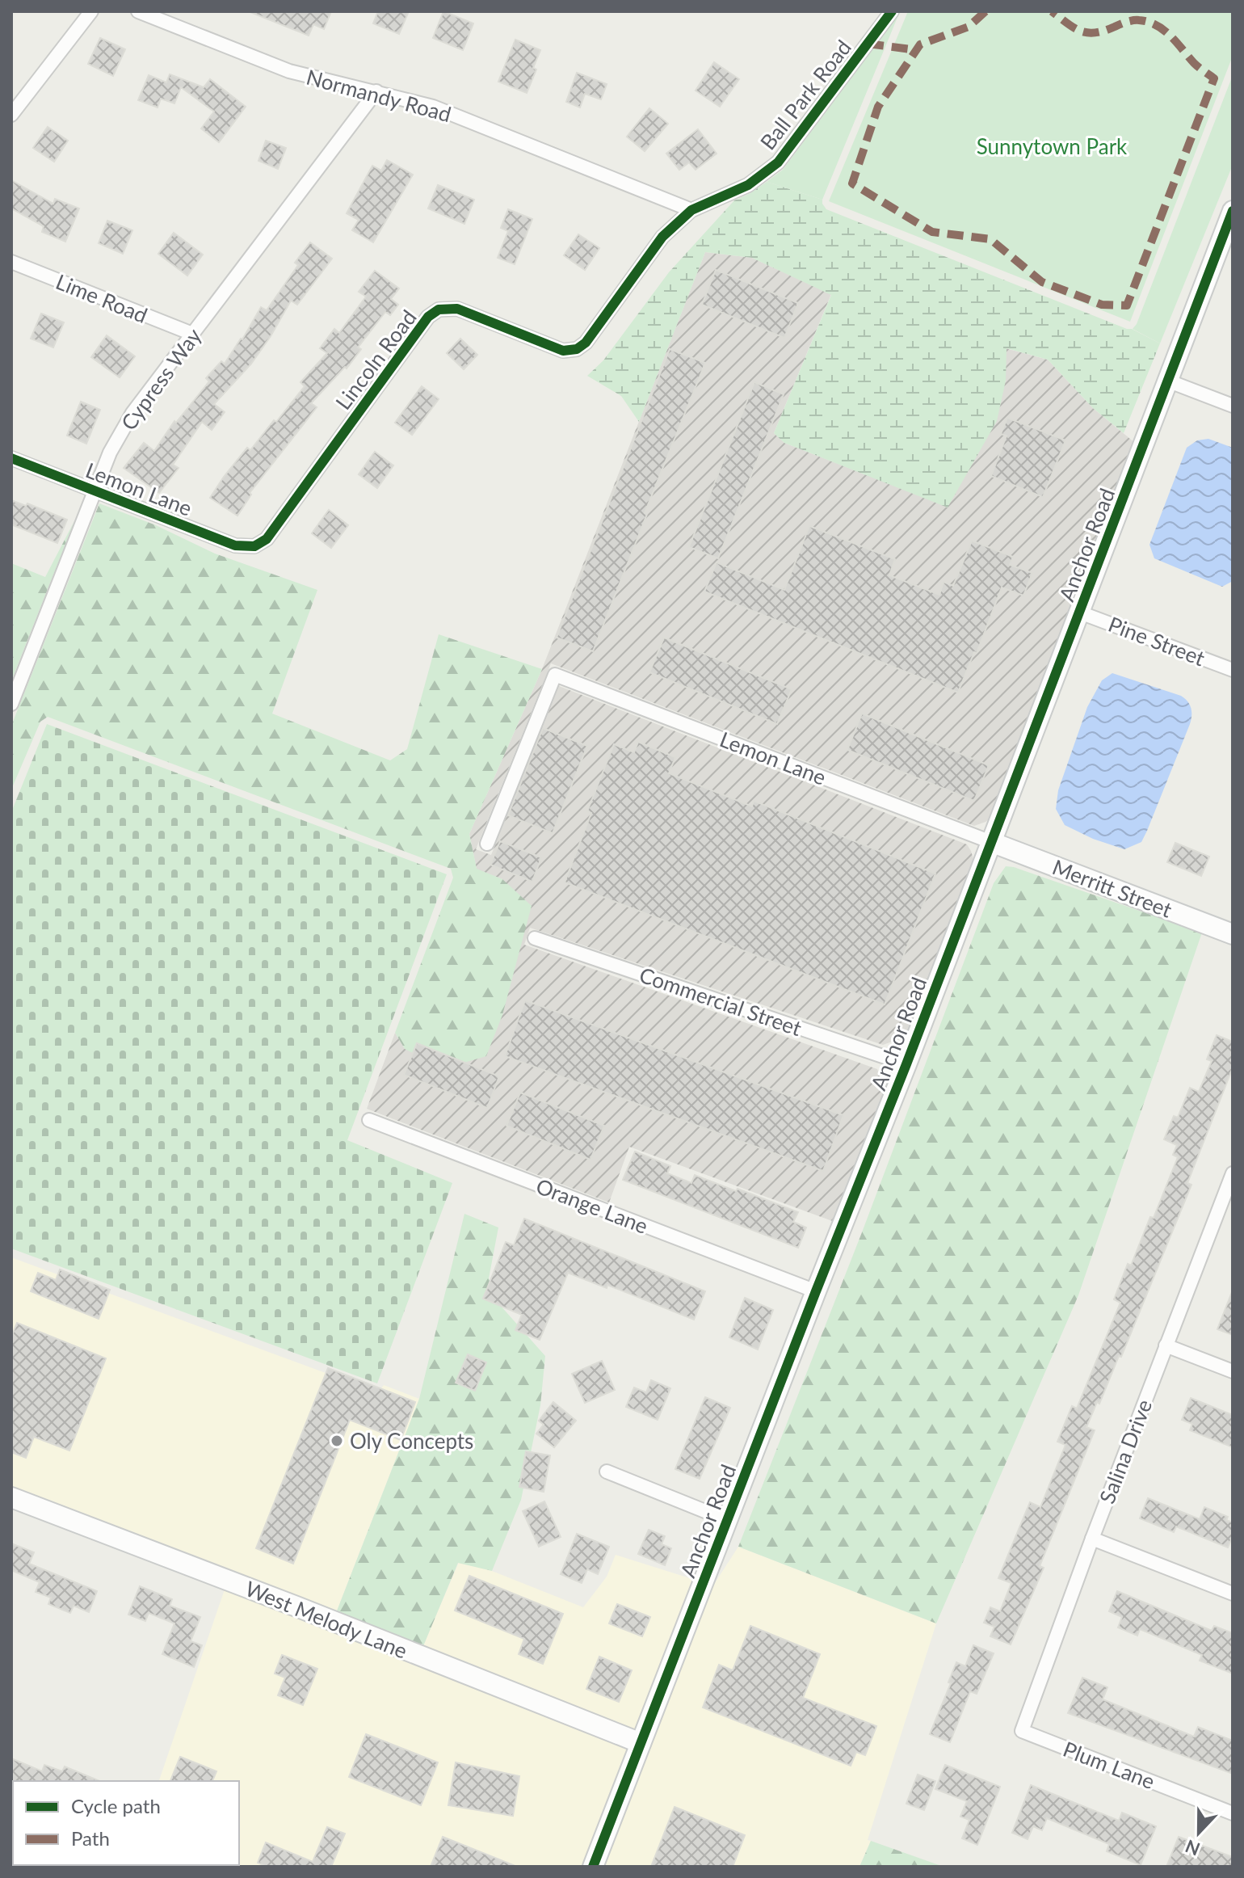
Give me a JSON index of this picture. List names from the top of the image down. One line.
{"streets":{"street":["Ball Park Road","Normandy Road","Lime Road","Lincoln Road","Cypress Way","Lemon Lane","Anchor Road","Pine Street","Merritt Street","Commercial Street","Orange Lane","Salina Drive","West Melody Lane","Plum Lane"]},"crossings":[["Ball Park Road","Normandy Road"],["Ball Park Road","Lincoln Road"],["Normandy Road","Cypress Way"],["Lime Road","Cypress Way"],["Lincoln Road","Lemon Lane"],["Cypress Way","Lemon Lane"],["Lemon Lane","Anchor Road"],["Lemon Lane","Merritt Street"],["Anchor Road","Pine Street"],["Anchor Road","Merritt Street"],["Anchor Road","Commercial Street"],["Anchor Road","Orange Lane"],["Anchor Road","West Melody Lane"],["Salina Drive","Plum Lane"]],"parks":["Sunnytown Park"],"places":["Oly Concepts"],"legend":["Cycle path","Path"],"north":"bottom"}
